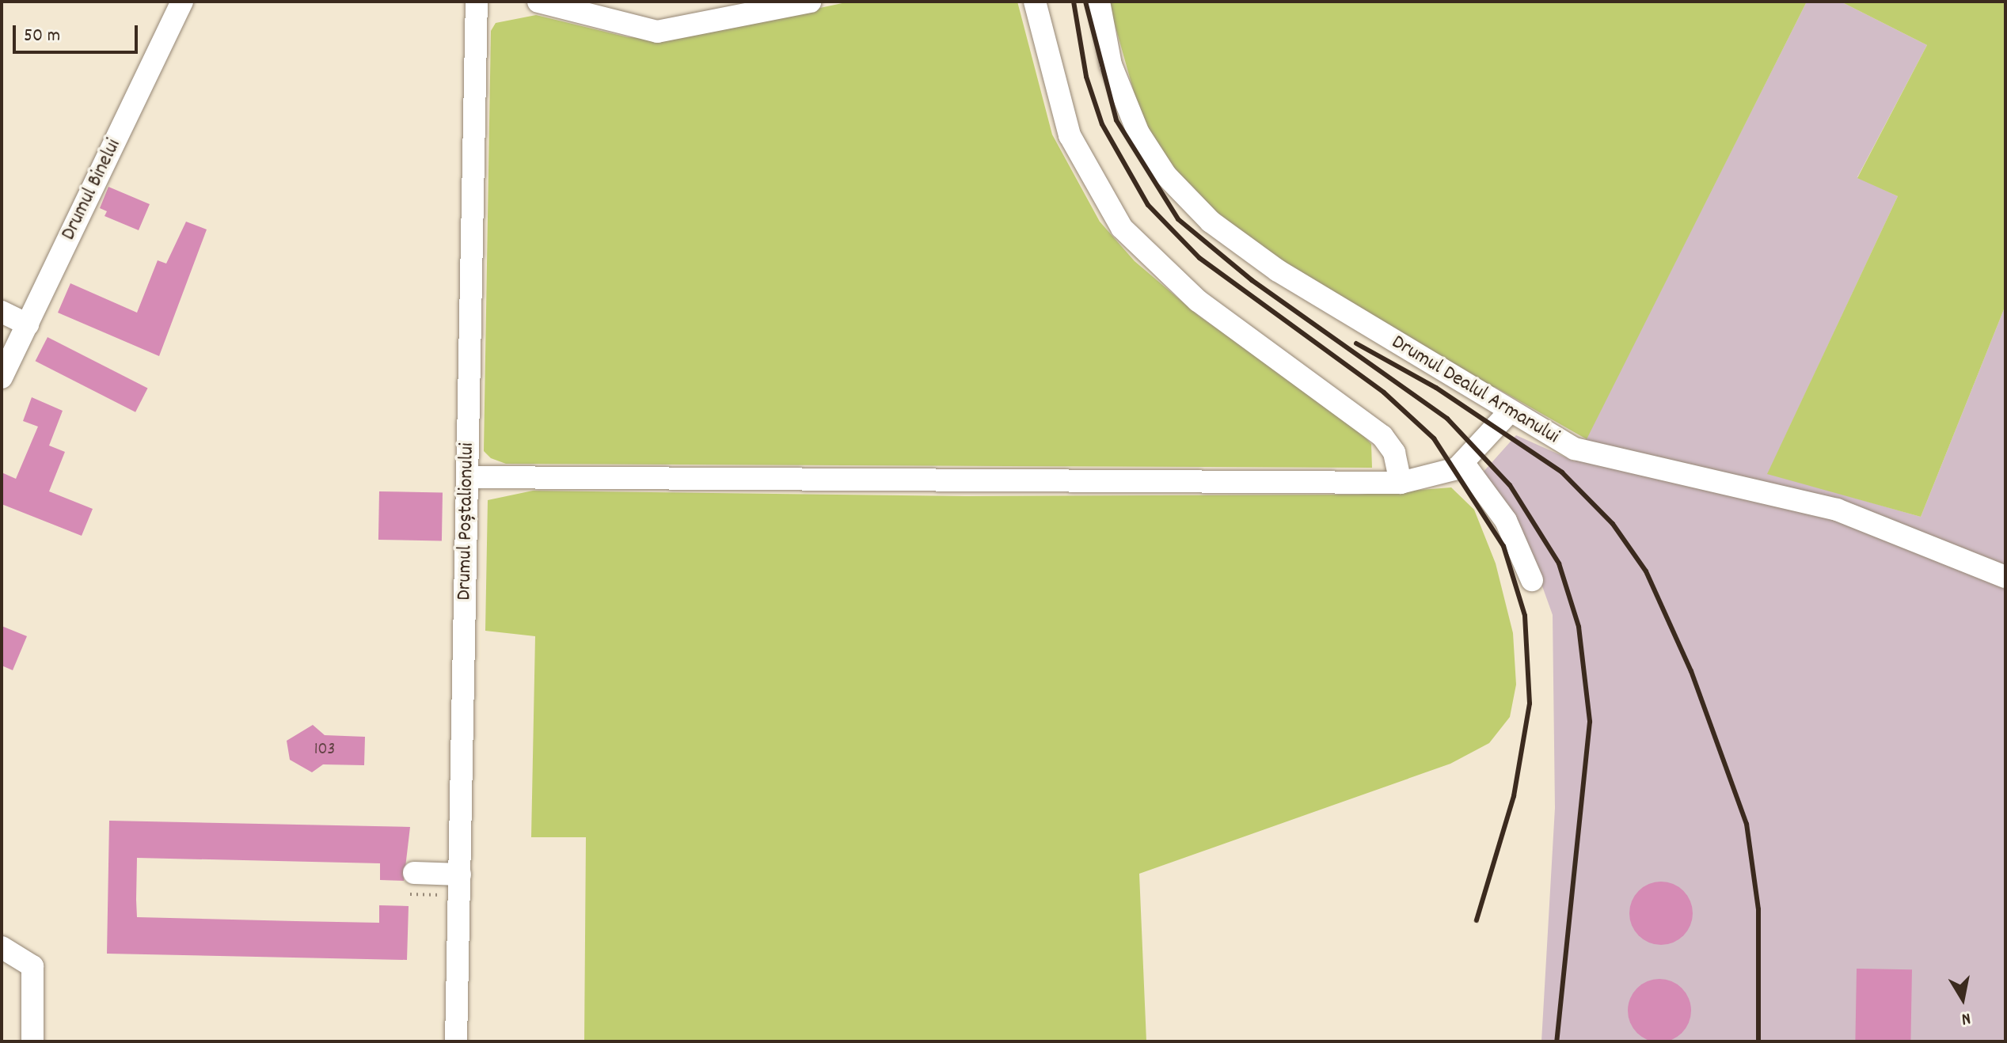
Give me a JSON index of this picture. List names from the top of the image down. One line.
{"streets":{"street":["Drumul Binelui","Drumul Dealul Armanului","Drumul Poștalionului"]},"house_numbers":["103"],"scale_bar":"50 m","north":"bottom"}
